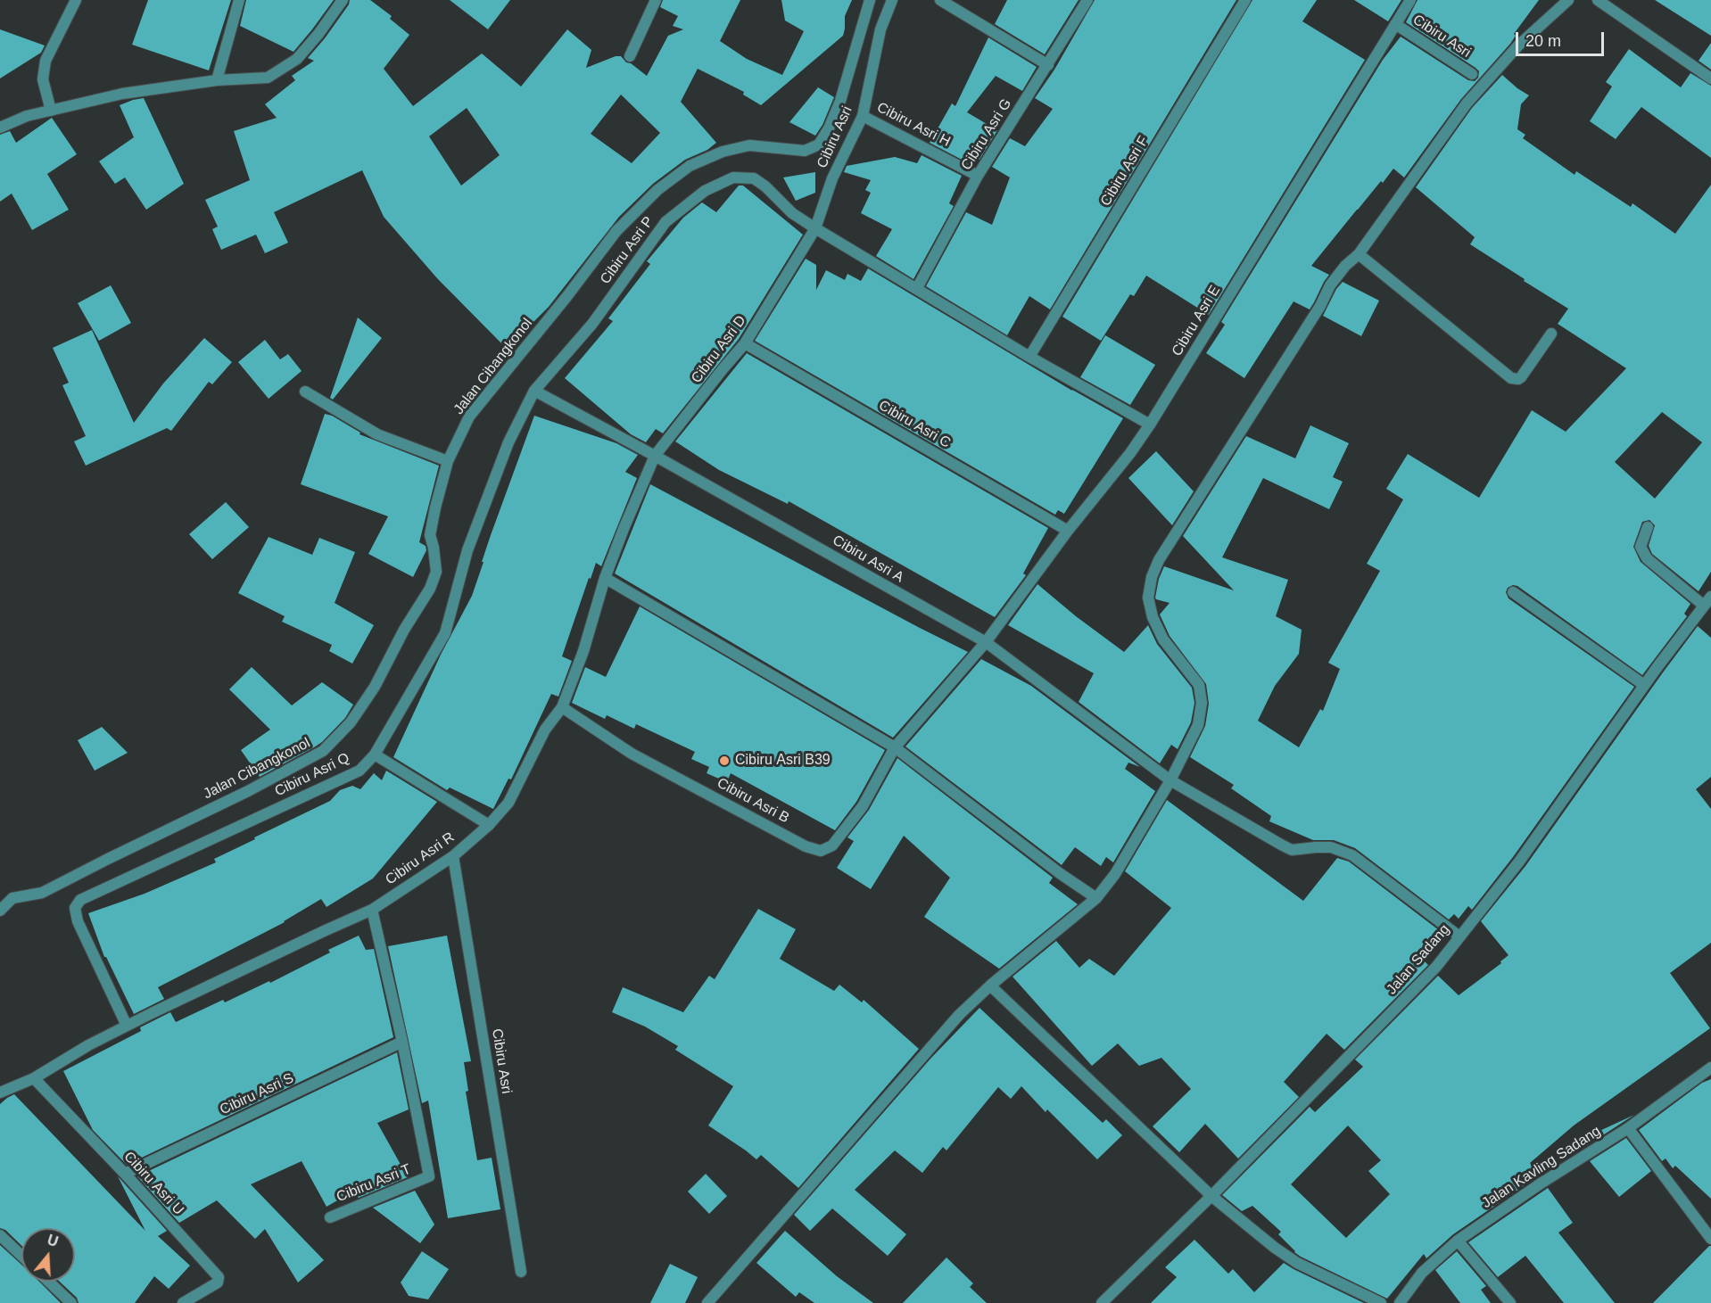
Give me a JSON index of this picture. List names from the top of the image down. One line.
{"streets":{"street":["Cibiru Asri","Cibiru Asri H","Cibiru Asri G","Cibiru Asri F","Cibiru Asri P","Cibiru Asri E","Cibiru Asri D","Jalan Cibangkonol","Cibiru Asri C","Cibiru Asri A","Cibiru Asri Q","Cibiru Asri B","Cibiru Asri R","Jalan Sadang","Cibiru Asri S","Jalan Kavling Sadang","Cibiru Asri U","Cibiru Asri T"]},"crossings":[["Cibiru Asri","Cibiru Asri H"],["Cibiru Asri","Cibiru Asri P"],["Cibiru Asri","Cibiru Asri E"],["Cibiru Asri","Cibiru Asri D"],["Cibiru Asri","Cibiru Asri R"],["Cibiru Asri H","Cibiru Asri G"],["Cibiru Asri P","Cibiru Asri D"],["Cibiru Asri P","Cibiru Asri A"],["Cibiru Asri P","Cibiru Asri Q"],["Cibiru Asri E","Cibiru Asri C"],["Cibiru Asri E","Cibiru Asri A"],["Cibiru Asri E","Cibiru Asri B"],["Cibiru Asri D","Cibiru Asri C"],["Cibiru Asri D","Cibiru Asri A"],["Cibiru Asri D","Cibiru Asri R"],["Cibiru Asri A","Cibiru Asri Q"],["Cibiru Asri A","Cibiru Asri B"],["Cibiru Asri A","Cibiru Asri R"],["Cibiru Asri A","Jalan Sadang"],["Cibiru Asri Q","Cibiru Asri R"],["Cibiru Asri B","Cibiru Asri R"],["Cibiru Asri R","Cibiru Asri U"],["Cibiru Asri S","Cibiru Asri U"],["Cibiru Asri S","Cibiru Asri T"]],"places":["Cibiru Asri B39"],"scale_bar":"20 m","north":"top"}
